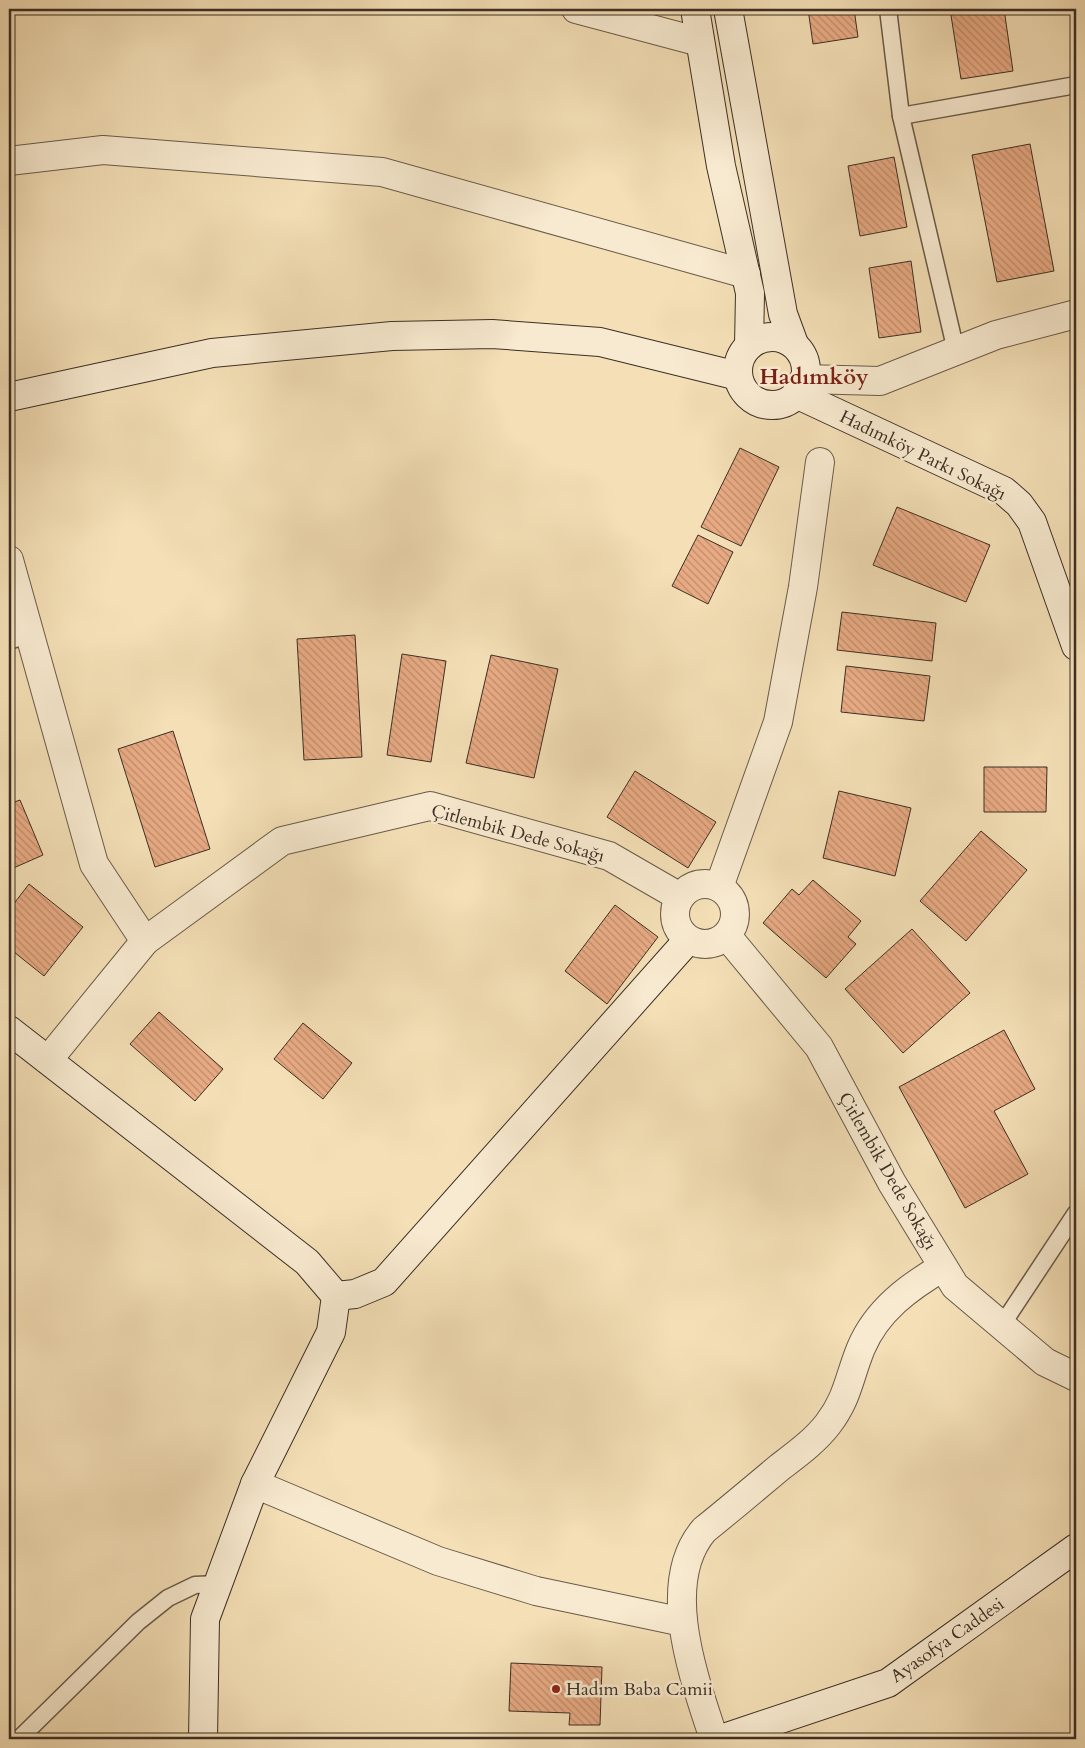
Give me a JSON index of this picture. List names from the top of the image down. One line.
{"streets":{"street":["Hadımköy Parkı Sokağı","Çitlembik Dede Sokağı","Ayasofya Caddesi"]},"districts":["Hadımköy"],"places":["Hadım Baba Camii"]}
